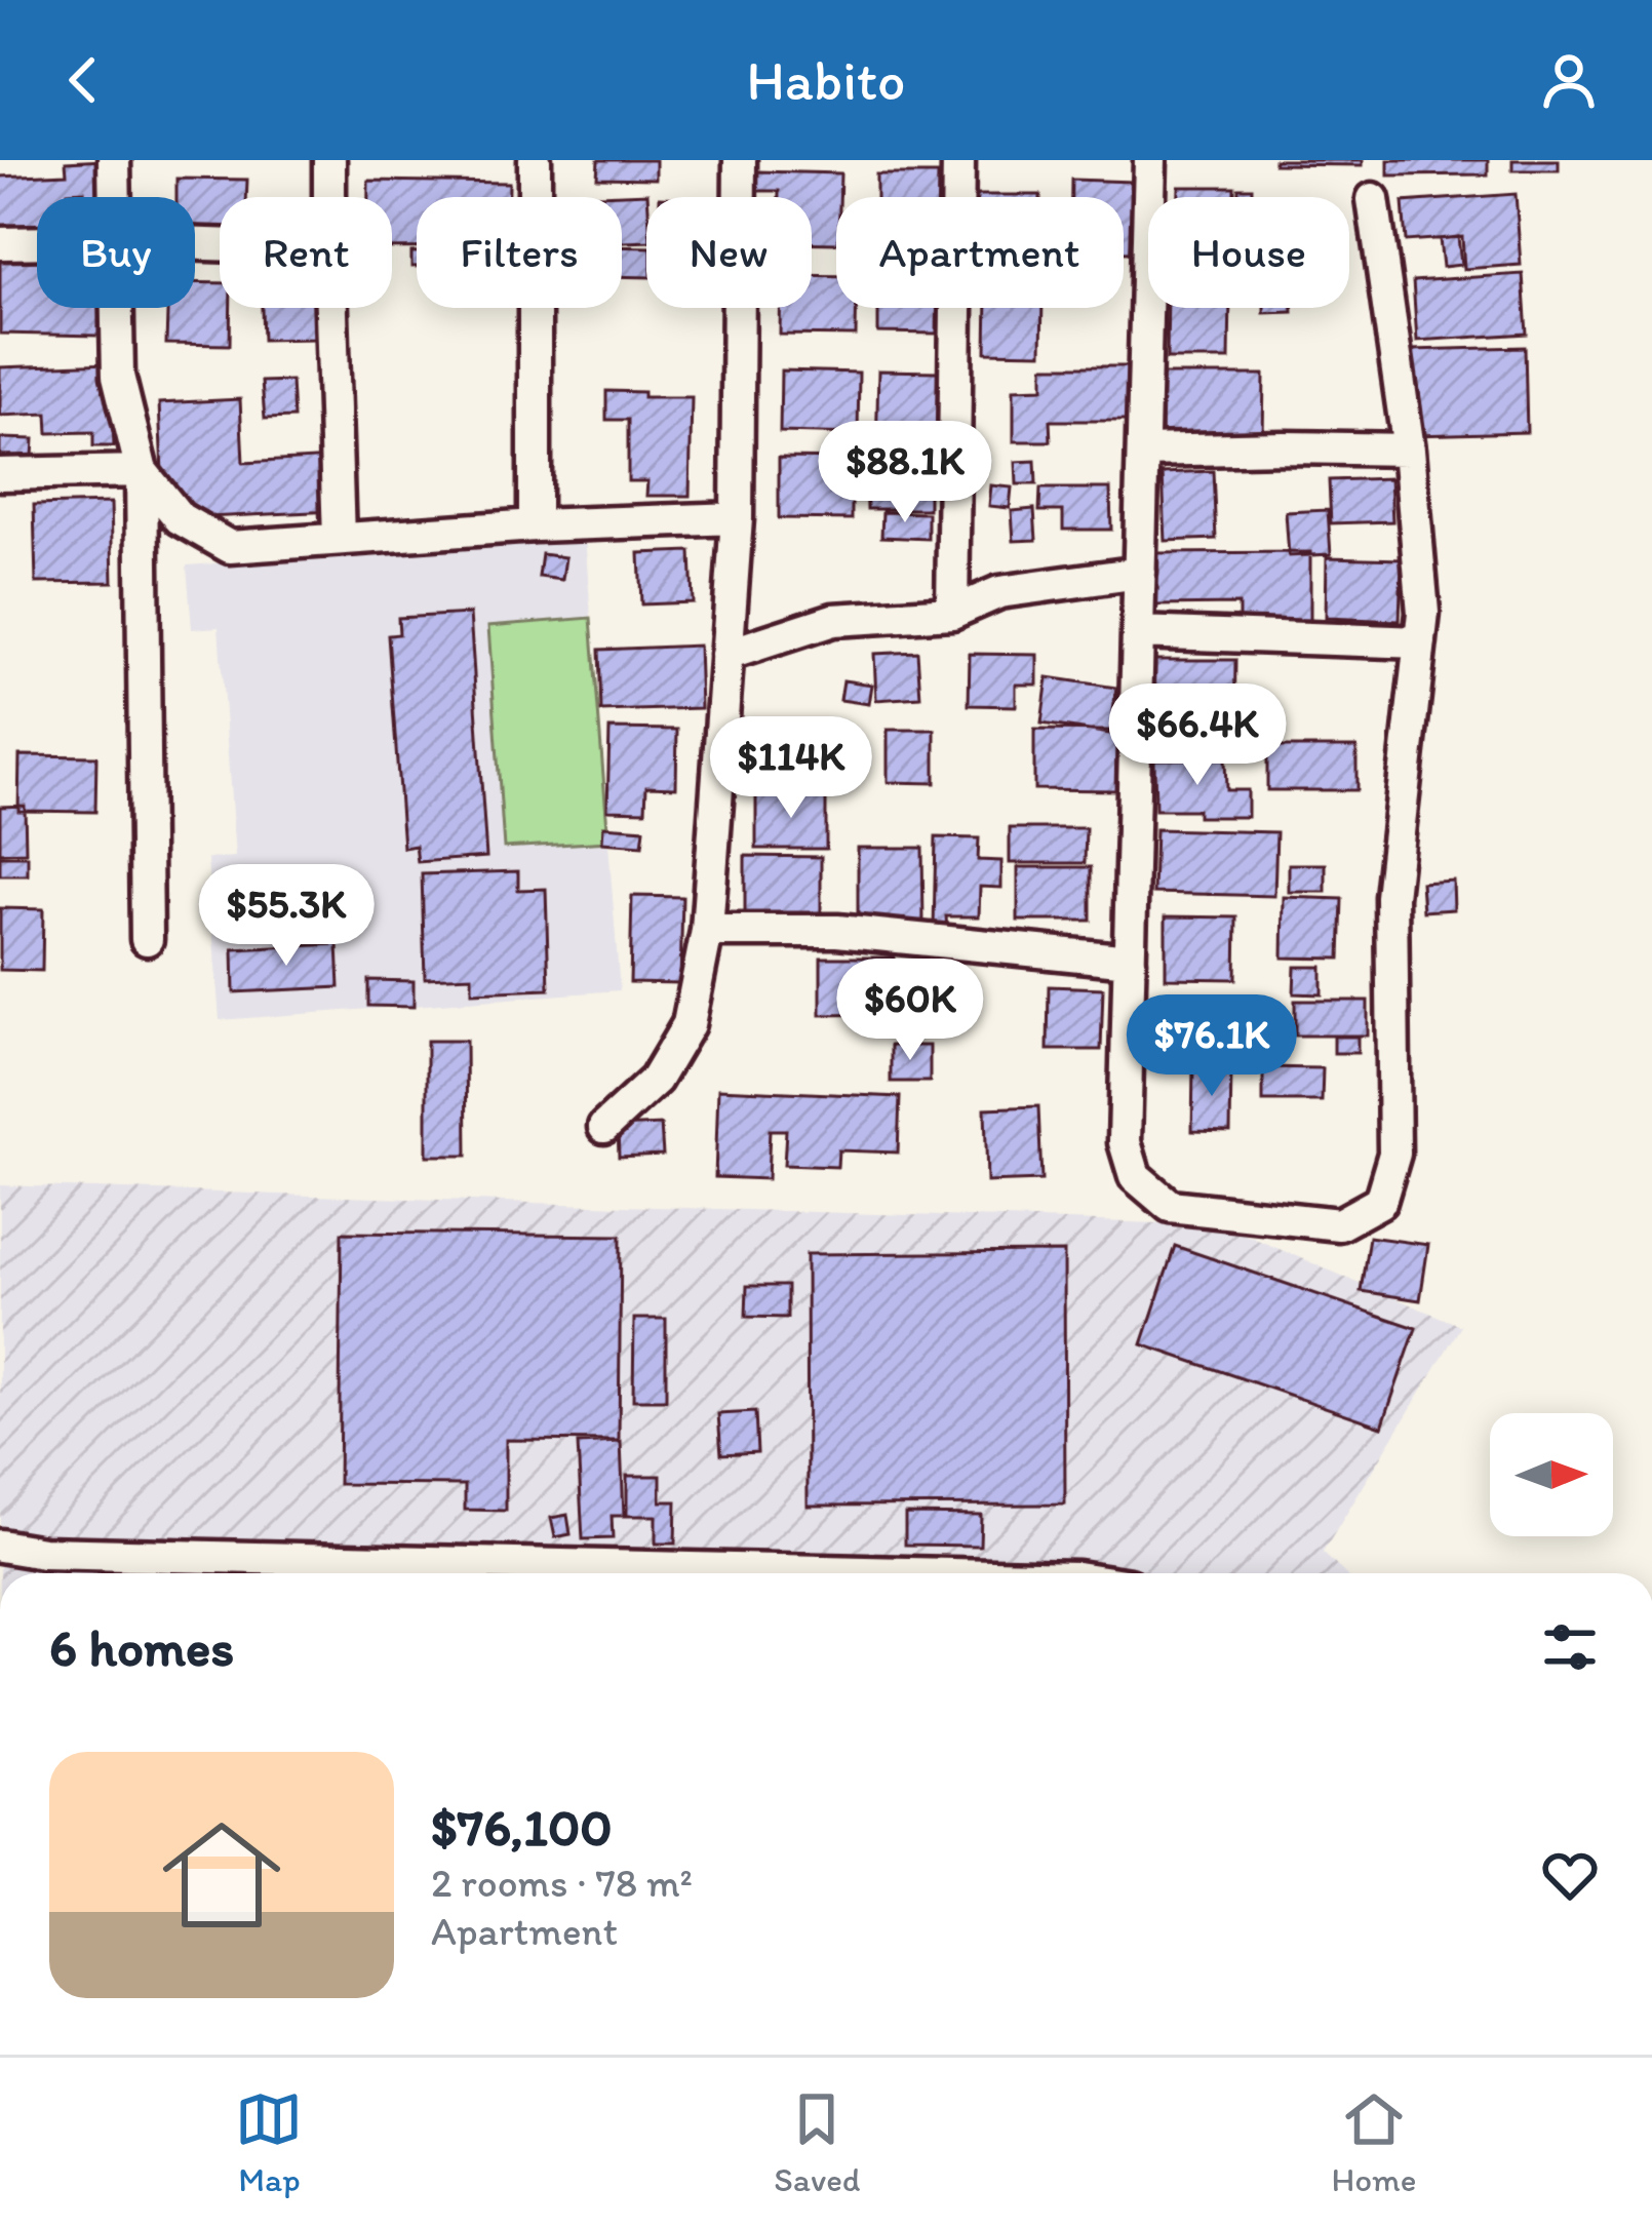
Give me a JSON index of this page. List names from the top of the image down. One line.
{"north":"right","page":{"header":"Habito","chip":["Buy","Rent","Filters","New","Apartment","House"],"price":["$88.1K","$66.4K","$114K","$55.3K","$60K","$76.1K"],"heading":"6 homes","list":[{"name":"$76,100","note":"2 rooms · 78 m² · Apartment"}],"tabs":["Map","Saved","Home"]}}
